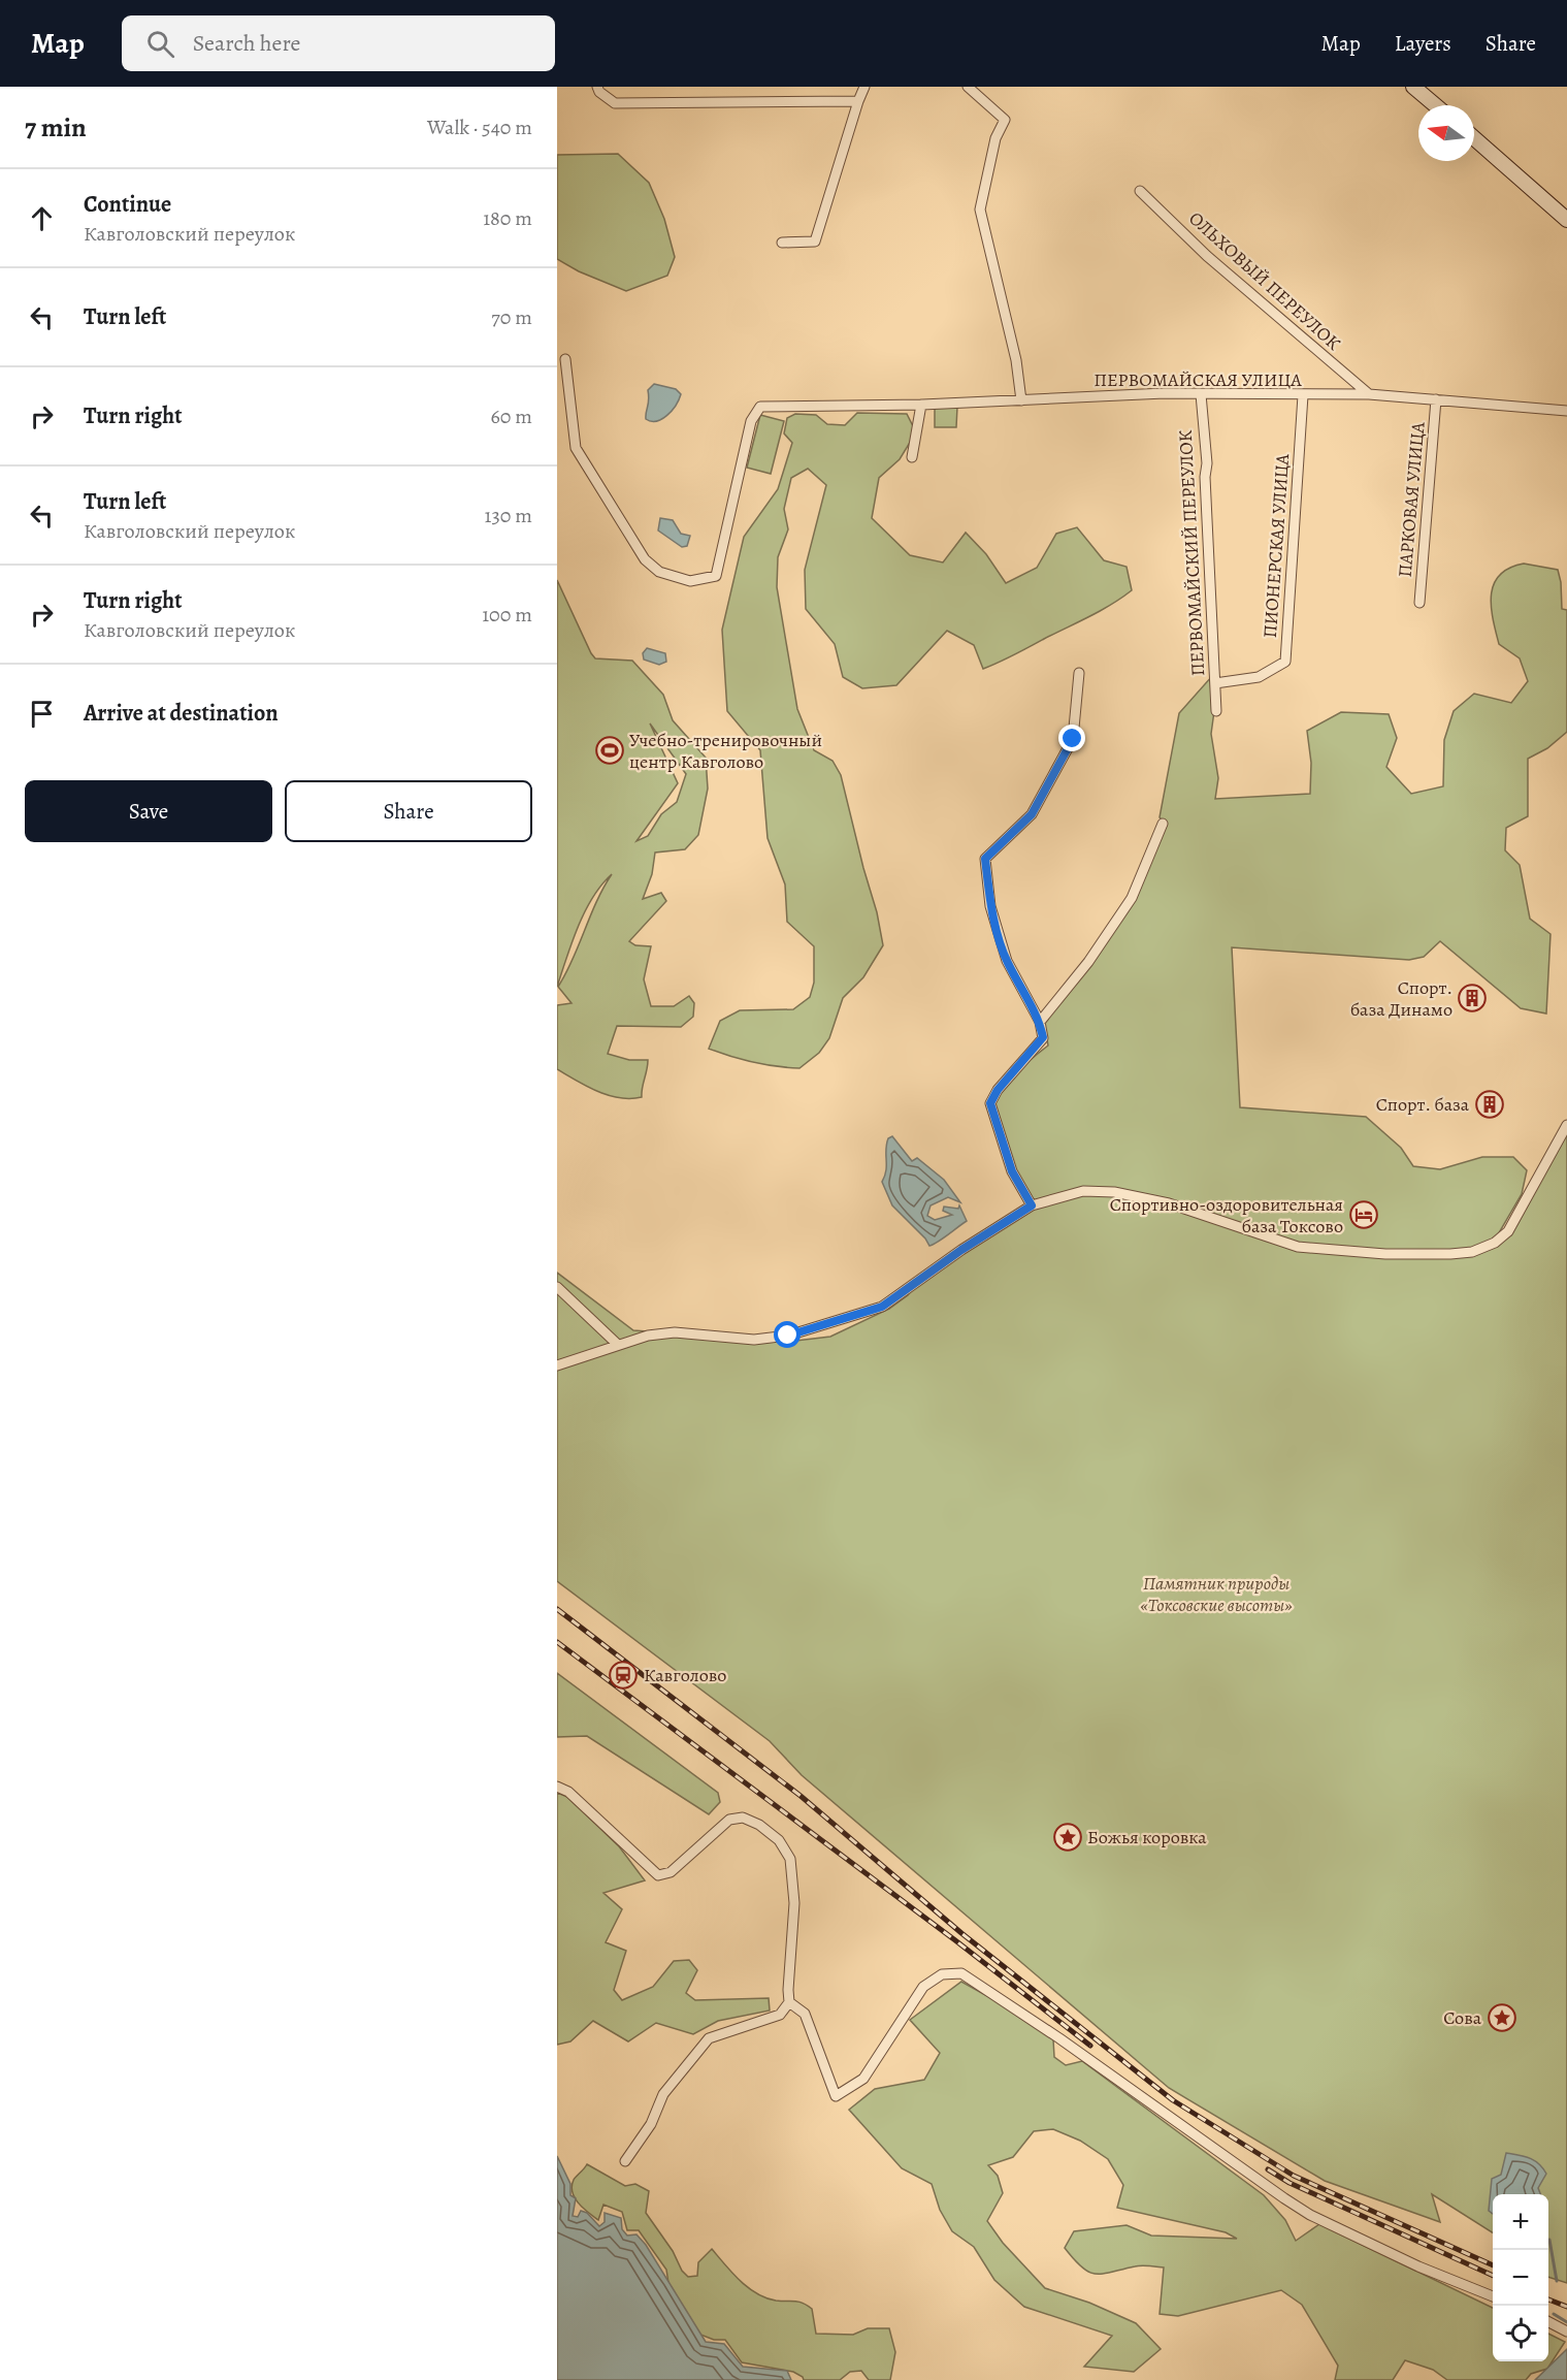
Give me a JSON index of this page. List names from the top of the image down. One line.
{"streets":{"street":["ОЛЬХОВЫЙ ПЕРЕУЛОК","ПЕРВОМАЙСКАЯ УЛИЦА","ПАРКОВАЯ УЛИЦА","ПИОНЕРСКАЯ УЛИЦА","ПЕРВОМАЙСКИЙ ПЕРЕУЛОК"]},"crossings":[["ОЛЬХОВЫЙ ПЕРЕУЛОК","ПЕРВОМАЙСКАЯ УЛИЦА"],["ПЕРВОМАЙСКАЯ УЛИЦА","ПАРКОВАЯ УЛИЦА"],["ПЕРВОМАЙСКАЯ УЛИЦА","ПИОНЕРСКАЯ УЛИЦА"],["ПЕРВОМАЙСКАЯ УЛИЦА","ПЕРВОМАЙСКИЙ ПЕРЕУЛОК"],["ПИОНЕРСКАЯ УЛИЦА","ПЕРВОМАЙСКИЙ ПЕРЕУЛОК"]],"parks":["Памятник природы «Токсовские высоты»"],"places":{"sports":["Учебно-тренировочный центр Кавголово"],"building":["Спорт. база Динамо","Спорт. база"],"hotel":["Спортивно-оздоровительная база Токсово"],"station":["Кавголово"],"place":["Божья коровка","Сова"]},"north":"left","page":{"header":"Map","search":"Search here","nav":["Map","Layers","Share"],"heading":["7 min","Walk · 540 m"],"list":[["Continue","Кавголовский переулок","180 m"],["Turn left","70 m"],["Turn right","60 m"],["Turn left","Кавголовский переулок","130 m"],["Turn right","Кавголовский переулок","100 m"],"Arrive at destination"],"buttons":["Save","Share"],"map_buttons":["+","−"]}}
